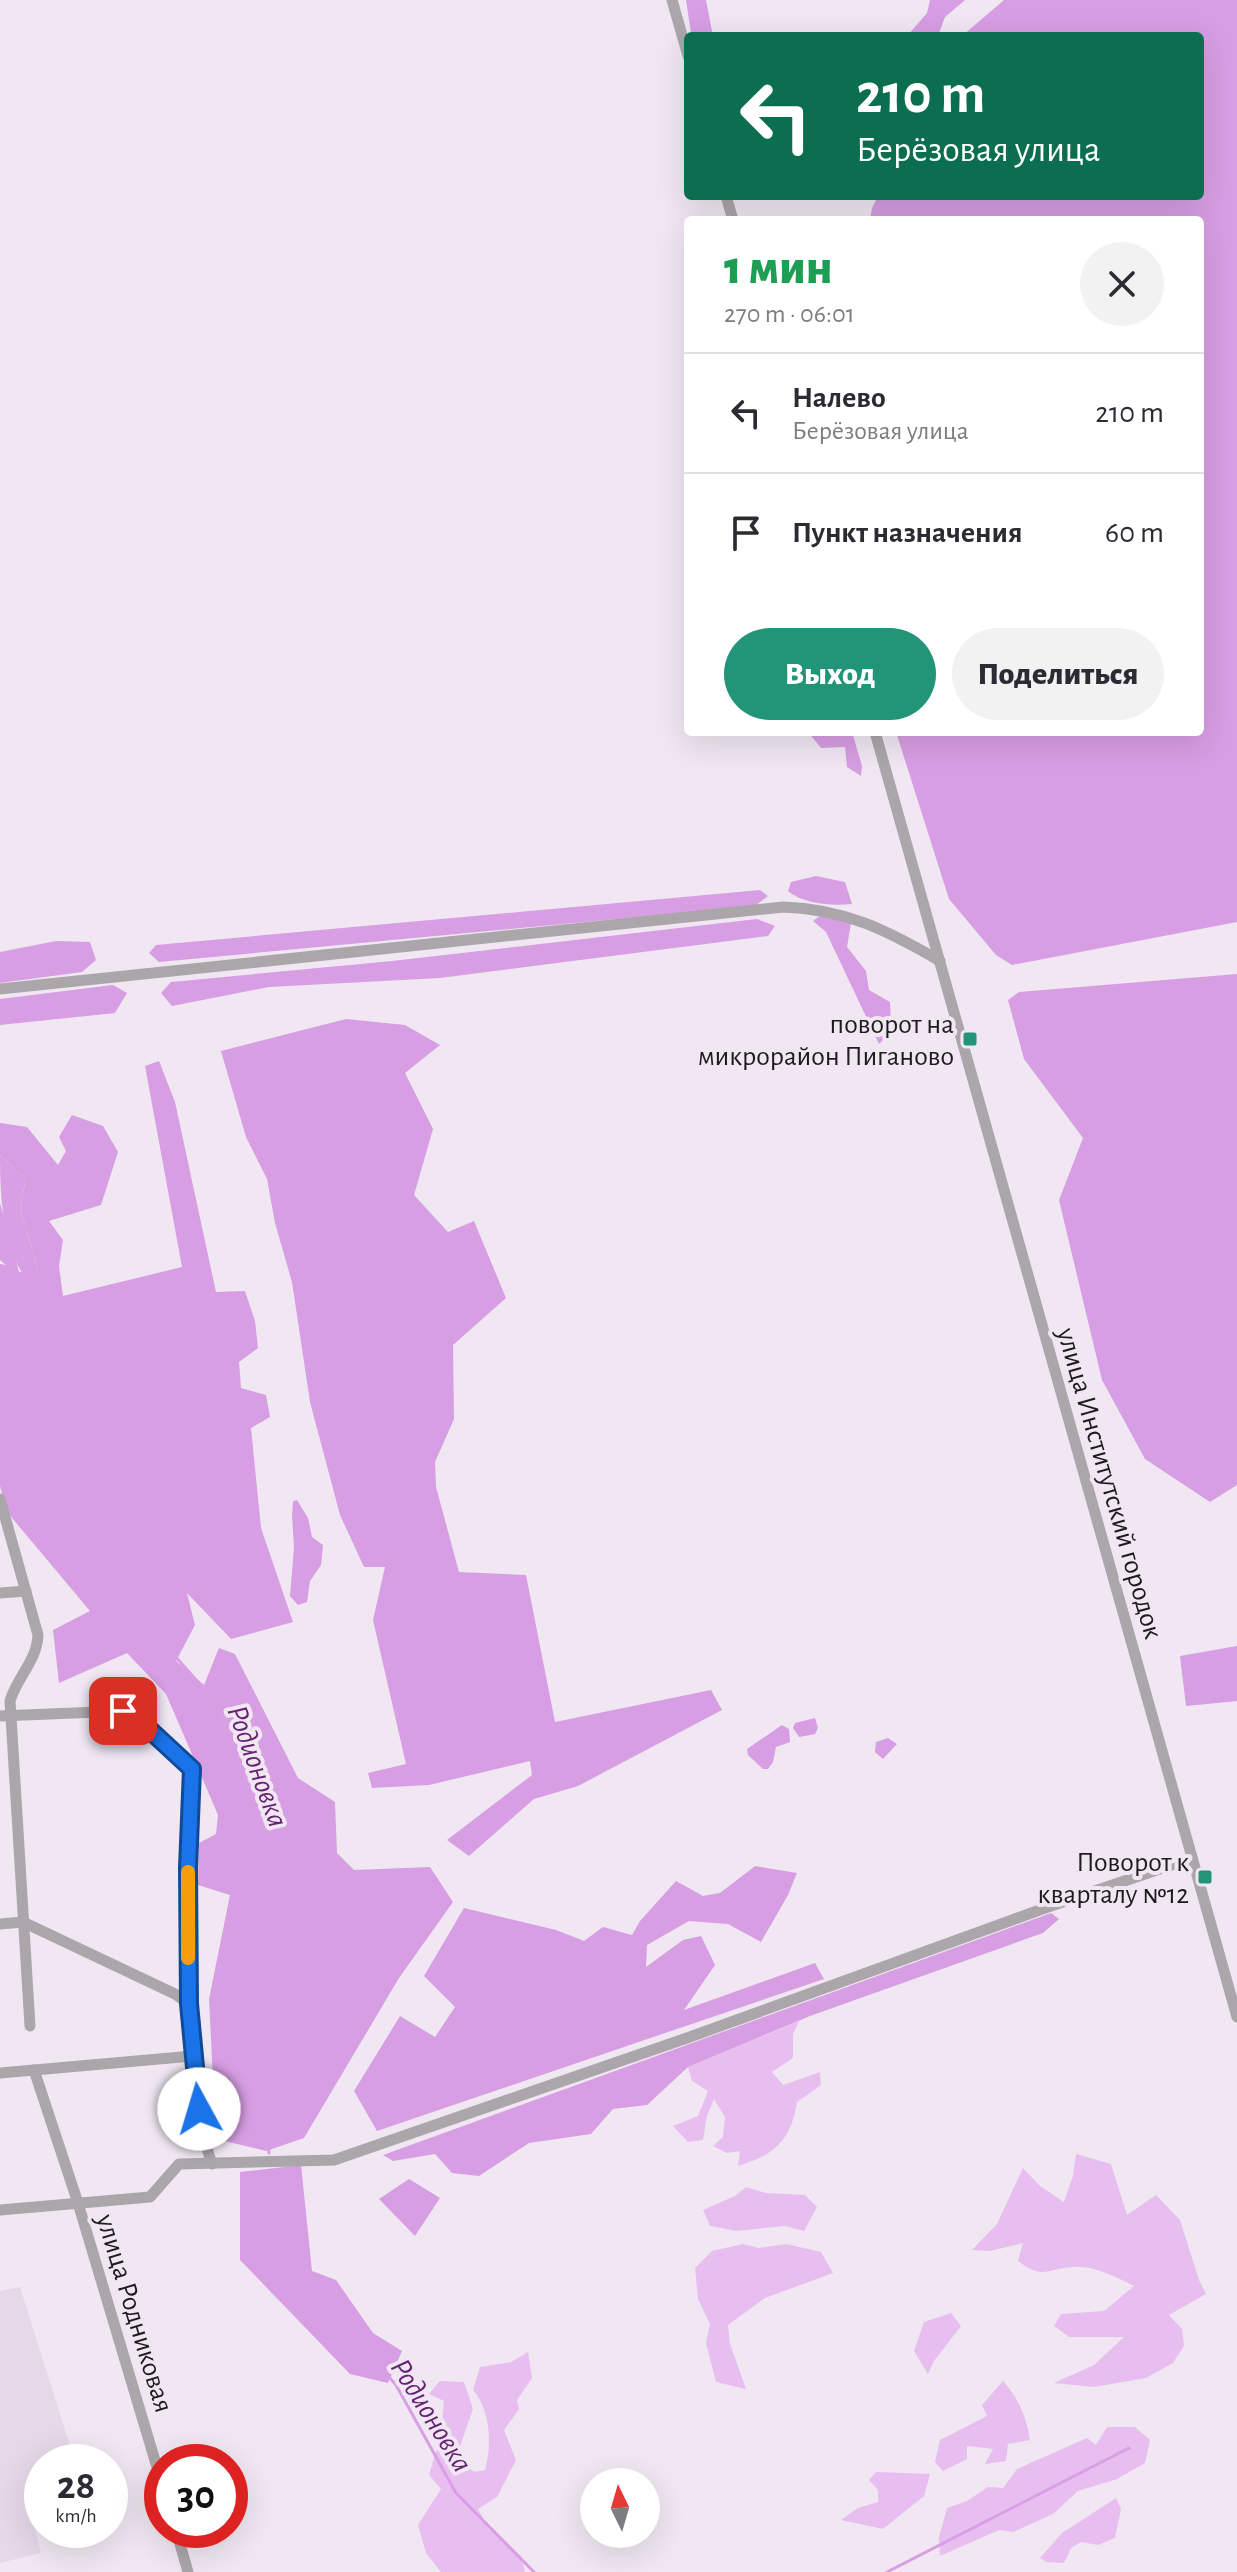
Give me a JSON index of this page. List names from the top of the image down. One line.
{"streets":{"street":["улица Институтский городок","улица Родниковая"]},"water":["Родионовка"],"places":{"transit":["поворот на микрорайон Пиганово","Поворот к кварталу №12"]},"north":"top","page":{"turn":["210 m","Берёзовая улица"],"heading":["1 мин","270 m · 06:01"],"list":[{"name":"Налево","note":"Берёзовая улица","value":"210 m"},{"name":"Пункт назначения","value":"60 m"}],"buttons":["Выход","Поделиться"],"speed":"28 km/h","limit":"30"}}
